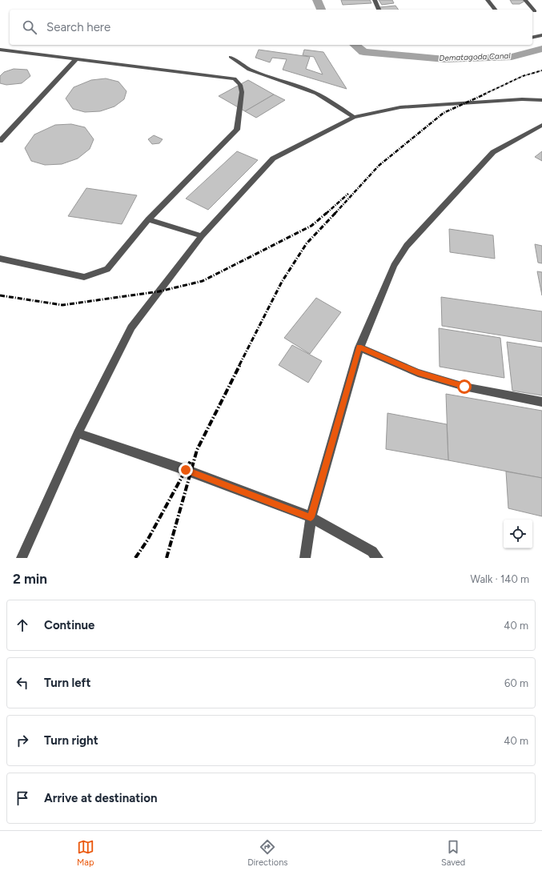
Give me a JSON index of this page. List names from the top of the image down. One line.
{"water":["Dematagoda Canal"],"page":{"search":"Search here","heading":["2 min","Walk · 140 m"],"list":[["Continue","40 m"],["Turn left","60 m"],["Turn right","40 m"],"Arrive at destination"],"nav":["Map","Directions","Saved"]}}
